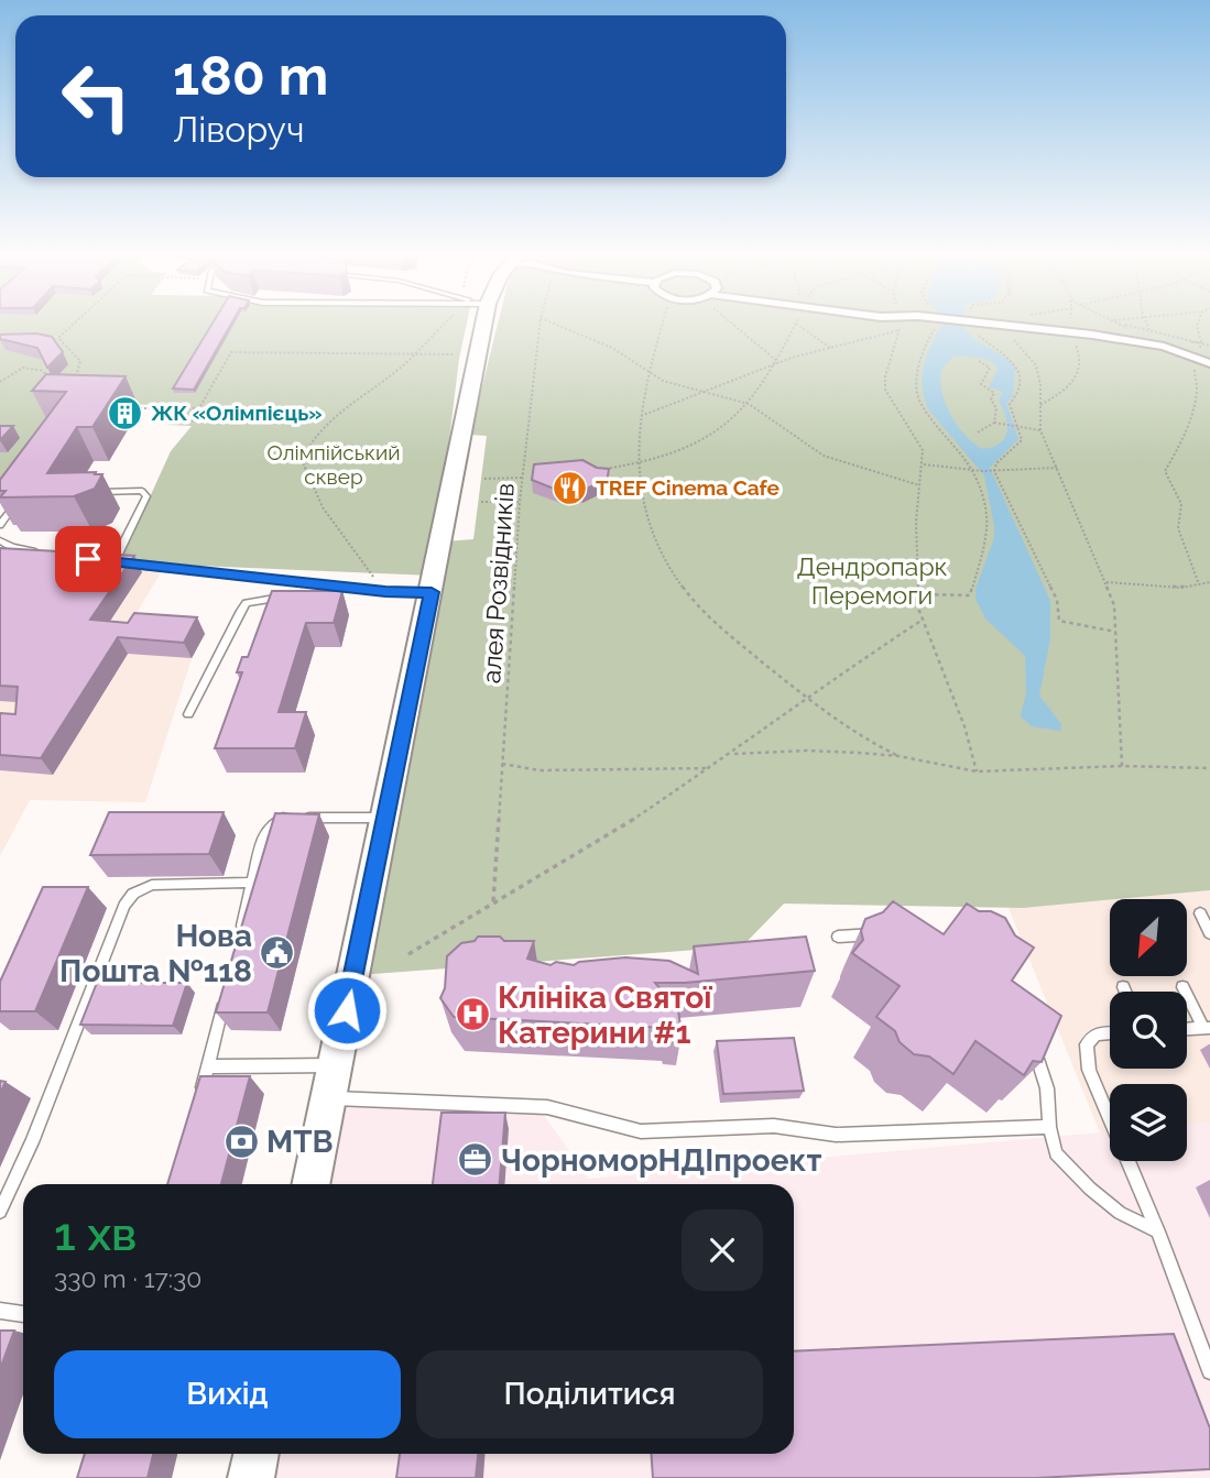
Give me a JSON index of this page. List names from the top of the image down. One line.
{"streets":{"path":["алея Розвідників"]},"parks":["Олімпійський сквер","Дендропарк Перемоги"],"places":{"building":["ЖК «Олімпієць»"],"restaurant":["TREF Cinema Cafe"],"public building":["Нова Пошта №118"],"hospital":["Клініка Святої Катерини #1"],"bank":["МТВ"],"office":["ЧорноморНДІпроект"]},"north":"bottom left","page":{"turn":["180 m","Ліворуч"],"heading":["1 хв","330 m · 17:30"],"buttons":["Вихід","Поділитися"]}}
